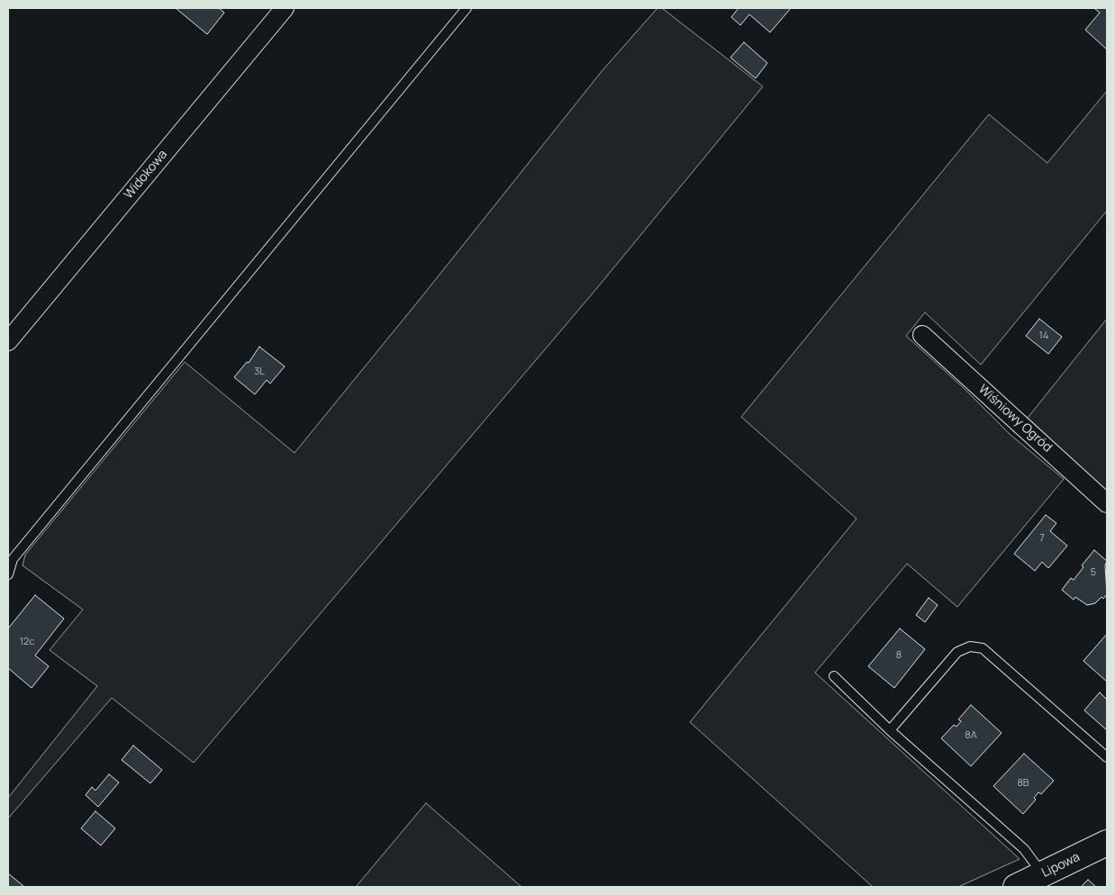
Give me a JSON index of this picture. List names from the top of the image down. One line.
{"streets":{"street":["Widokowa","Wiśniowy Ogród","Lipowa"]},"house_numbers":["14","3L","7","5","12c","8","8A","8B"]}
